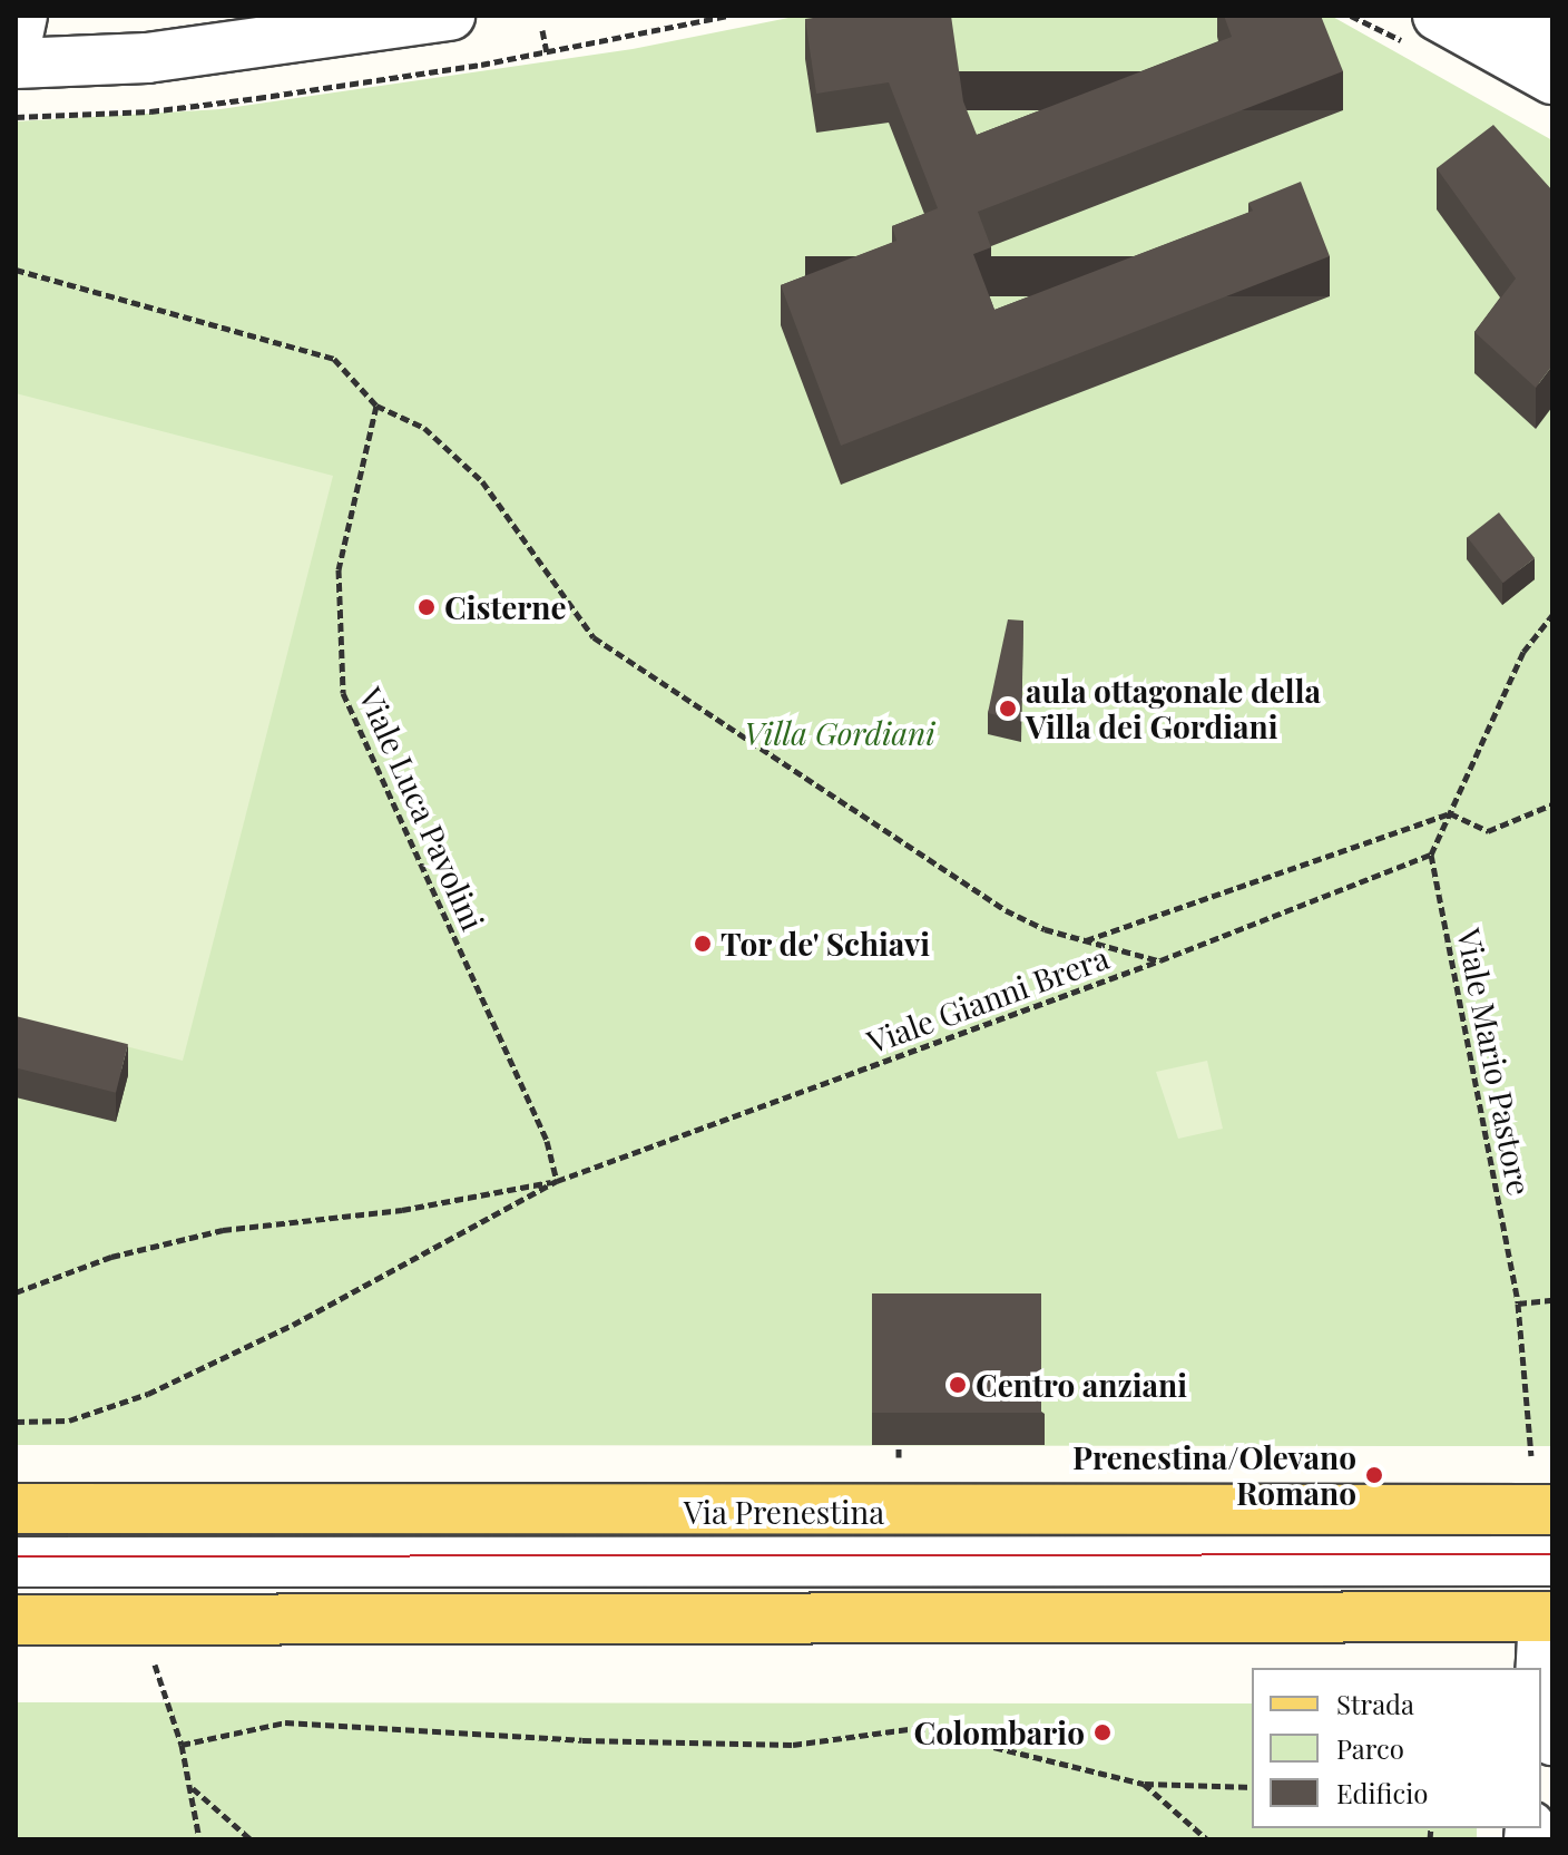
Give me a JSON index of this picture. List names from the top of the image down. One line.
{"streets":{"main road":["Via Prenestina"],"path":["Viale Luca Pavolini","Viale Gianni Brera","Viale Mario Pastore"]},"crossings":[["Viale Luca Pavolini","Viale Gianni Brera"],["Viale Gianni Brera","Viale Mario Pastore"]],"parks":["Villa Gordiani"],"places":["Cisterne","aula ottagonale della Villa dei Gordiani","Tor de' Schiavi","Centro anziani","Prenestina/Olevano Romano","Colombario"],"legend":["Strada","Parco","Edificio"]}
